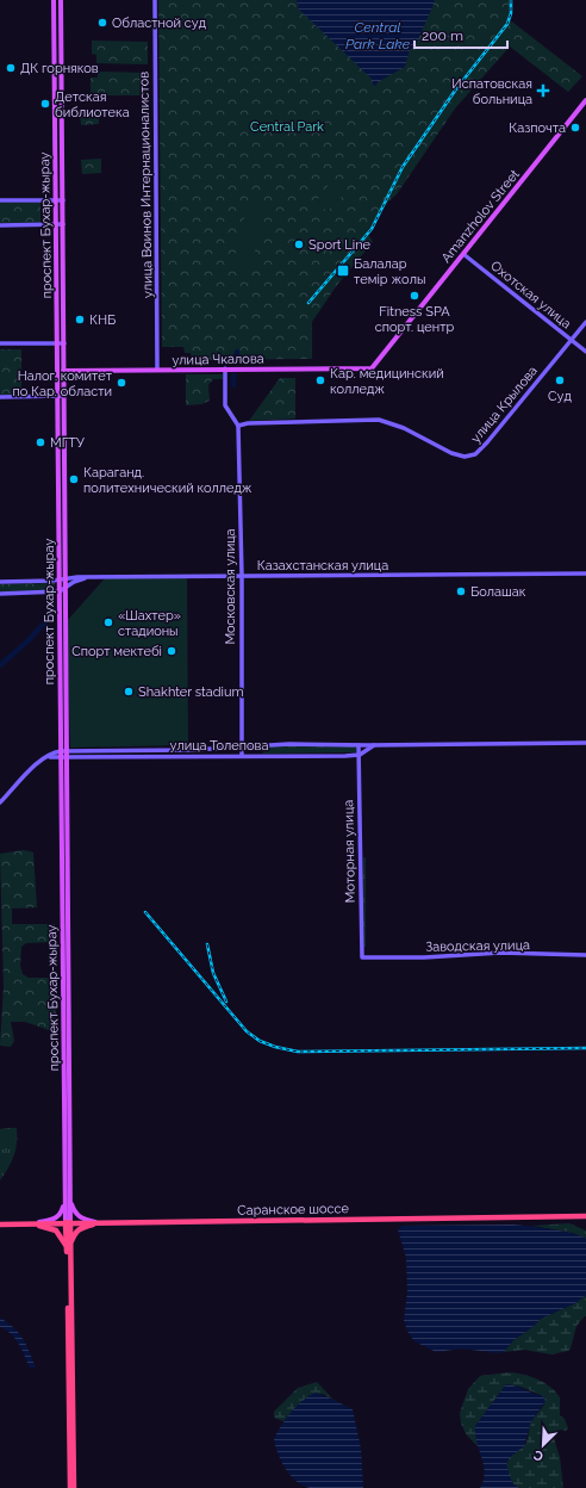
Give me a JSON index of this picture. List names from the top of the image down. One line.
{"streets":{"highway":["Саранское шоссе"],"main road":["Amanzholov Street","проспект Бухар-жырау","улица Чкалова"],"street":["улица Воинов Интернационалистов","Охотская улица","улица Крылова","Казахстанская улица","Московская улица","улица Толепова","Моторная улица","Заводская улица"]},"crossings":[["улица Воинов Интернационалистов","улица Чкалова"],["Amanzholov Street","Охотская улица"],["Amanzholov Street","улица Чкалова"],["проспект Бухар-жырау","улица Чкалова"],["проспект Бухар-жырау","Казахстанская улица"],["проспект Бухар-жырау","улица Толепова"],["проспект Бухар-жырау","Саранское шоссе"],["Охотская улица","улица Крылова"],["улица Крылова","Московская улица"],["Казахстанская улица","Московская улица"],["Московская улица","улица Толепова"],["улица Толепова","Моторная улица"],["Моторная улица","Заводская улица"]],"water":["Central Park Lake"],"parks":["Central Park"],"places":{"other":["Областной суд","ДК горняков","Детская библиотека","Казпочта","Sport Line","Fitness SPA спорт. центр","КНБ","Кар. медицинский колледж","Суд","Налог. комитет по Кар. области","МГТУ","Караганд. политехнический колледж","Болашак","«Шахтер» стадионы","Спорт мектебі","Shakhter stadium"],"health":["Испатовская больница"],"transit":["Балалар темір жолы"]},"scale_bar":"200 m","north":"bottom left"}
